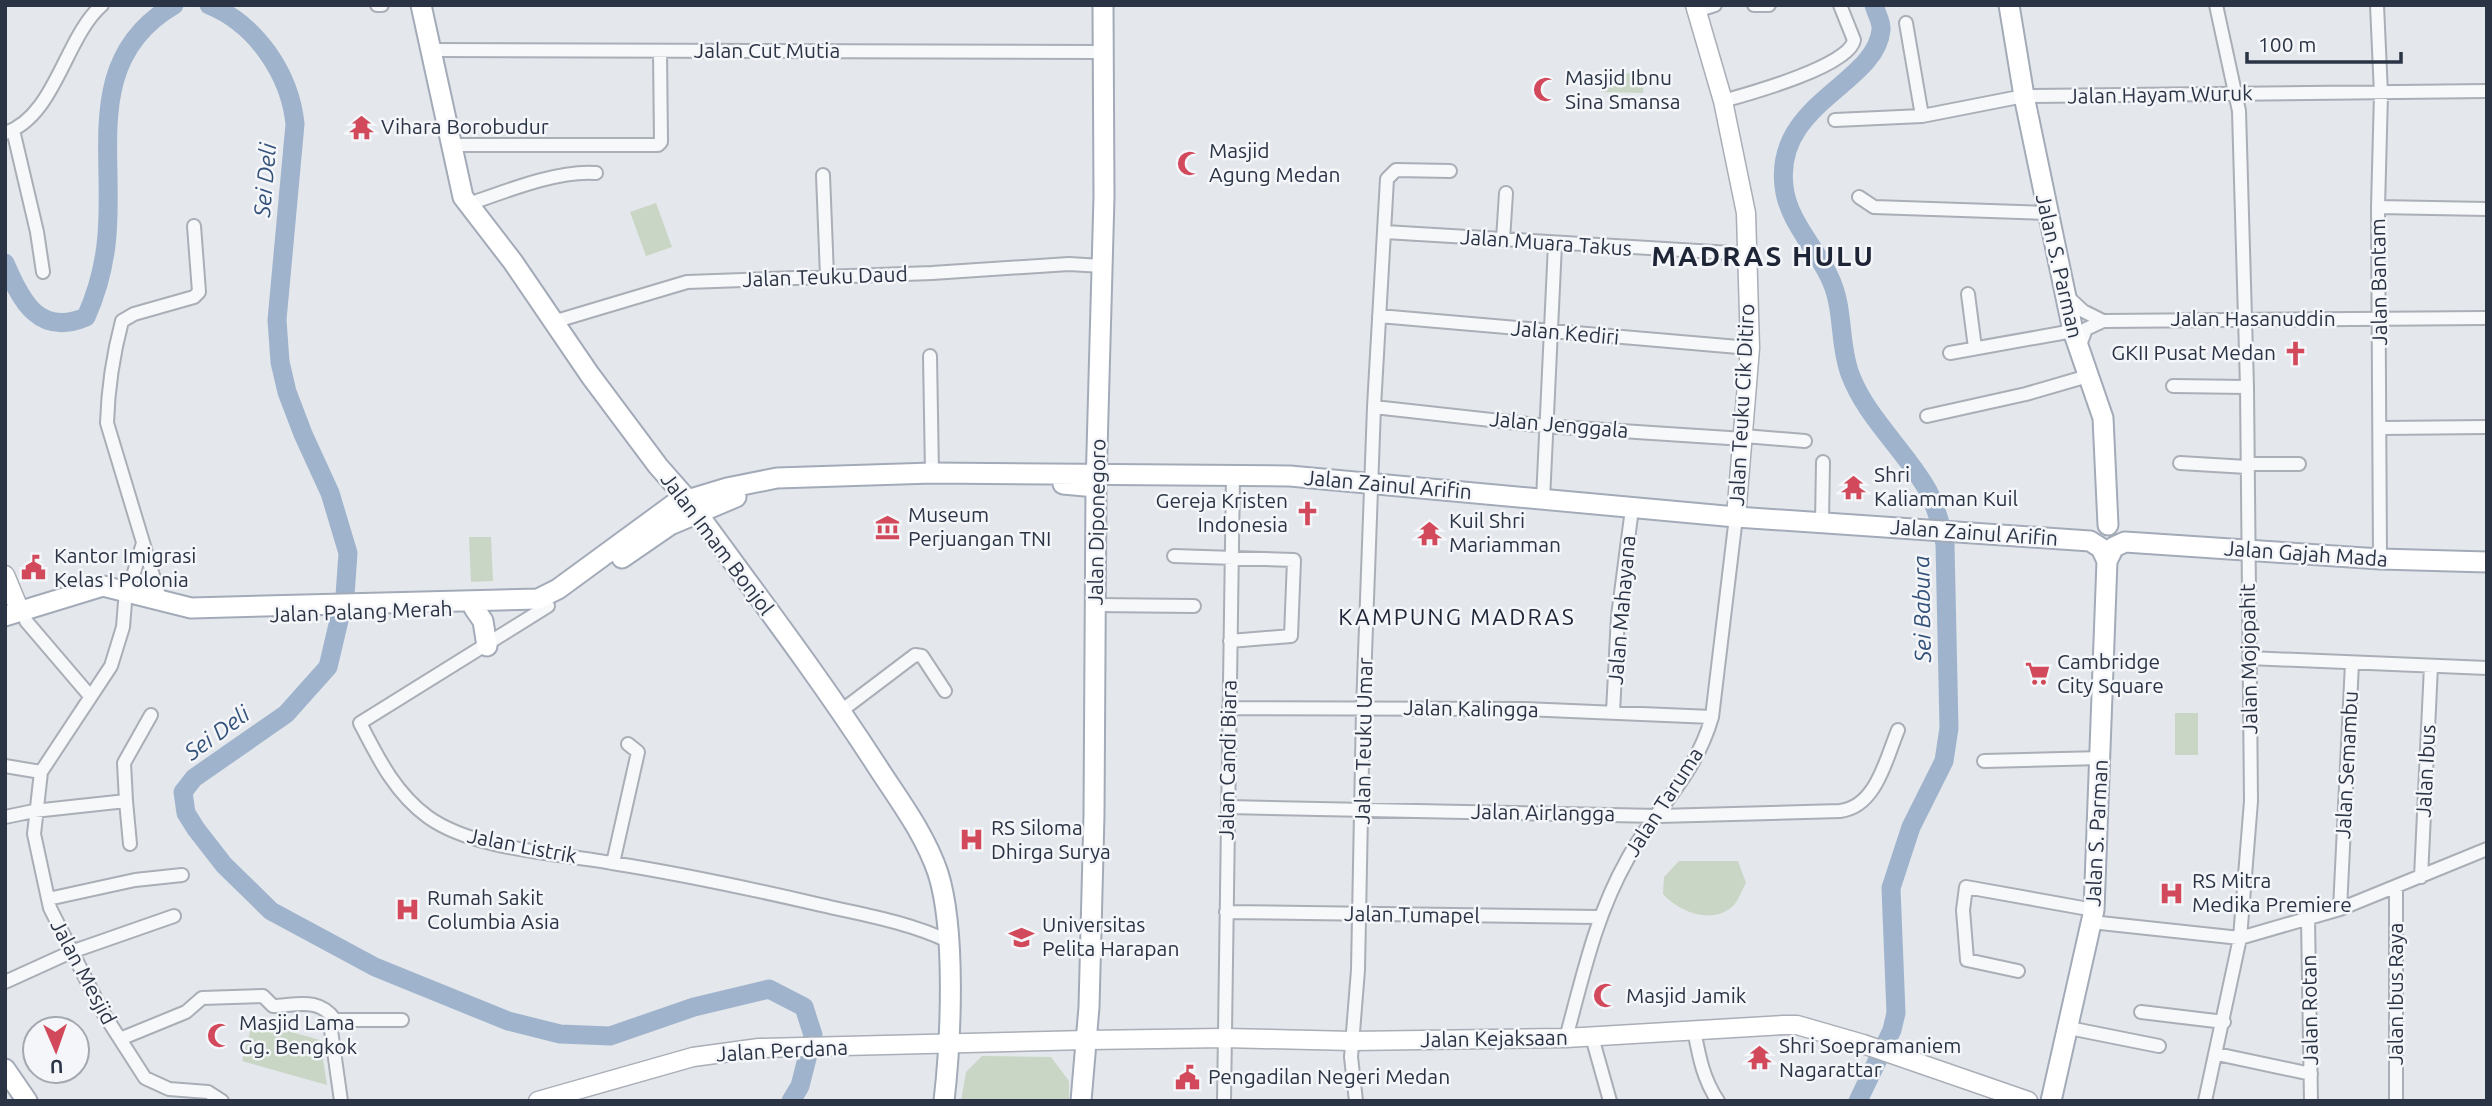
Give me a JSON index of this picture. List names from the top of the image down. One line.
{"streets":{"main road":["Jalan S. Parman","Jalan Teuku Cik Ditiro","Jalan Zainul Arifin","Jalan Diponegoro","Jalan Imam Bonjol","Jalan Gajah Mada","Jalan Palang Merah","Jalan Kejaksaan","Jalan Perdana"],"street":["Jalan Cut Mutia","Jalan Hayam Wuruk","Jalan Muara Takus","Jalan Teuku Daud","Jalan Bantam","Jalan Hasanuddin","Jalan Kediri","Jalan Jenggala","Jalan Mahayana","Jalan Mojopahit","Jalan Kalingga","Jalan Teuku Umar","Jalan Candi Biara","Jalan Semambu","Jalan Ibus","Jalan Taruma","Jalan Airlangga","Jalan Listrik","Jalan Tumapel","Jalan Mesjid","Jalan Ibus Raya","Jalan Rotan"]},"crossings":[["Jalan Cut Mutia","Jalan Diponegoro"],["Jalan Cut Mutia","Jalan Imam Bonjol"],["Jalan Hayam Wuruk","Jalan S. Parman"],["Jalan Hayam Wuruk","Jalan Bantam"],["Jalan Hayam Wuruk","Jalan Mojopahit"],["Jalan Muara Takus","Jalan Teuku Cik Ditiro"],["Jalan Muara Takus","Jalan Teuku Umar"],["Jalan Teuku Daud","Jalan Diponegoro"],["Jalan Teuku Daud","Jalan Imam Bonjol"],["Jalan Bantam","Jalan Hasanuddin"],["Jalan Bantam","Jalan Gajah Mada"],["Jalan Hasanuddin","Jalan Mojopahit"],["Jalan Kediri","Jalan Teuku Cik Ditiro"],["Jalan Kediri","Jalan Teuku Umar"],["Jalan Teuku Cik Ditiro","Jalan Jenggala"],["Jalan Teuku Cik Ditiro","Jalan Zainul Arifin"],["Jalan Teuku Cik Ditiro","Jalan Taruma"],["Jalan Jenggala","Jalan Teuku Umar"],["Jalan Zainul Arifin","Jalan Diponegoro"],["Jalan Zainul Arifin","Jalan Imam Bonjol"],["Jalan Zainul Arifin","Jalan Mahayana"],["Jalan Zainul Arifin","Jalan Palang Merah"],["Jalan Zainul Arifin","Jalan Teuku Umar"],["Jalan Zainul Arifin","Jalan Candi Biara"],["Jalan Zainul Arifin","Jalan Taruma"],["Jalan Diponegoro","Jalan Kejaksaan"],["Jalan Imam Bonjol","Jalan Palang Merah"],["Jalan Imam Bonjol","Jalan Listrik"],["Jalan Imam Bonjol","Jalan Kejaksaan"],["Jalan Imam Bonjol","Jalan Perdana"],["Jalan Gajah Mada","Jalan Mojopahit"],["Jalan Mahayana","Jalan Kalingga"],["Jalan Palang Merah","Jalan Listrik"],["Jalan Palang Merah","Jalan Mesjid"],["Jalan Kalingga","Jalan Teuku Umar"],["Jalan Kalingga","Jalan Candi Biara"],["Jalan Kalingga","Jalan Taruma"],["Jalan Teuku Umar","Jalan Airlangga"],["Jalan Teuku Umar","Jalan Tumapel"],["Jalan Teuku Umar","Jalan Kejaksaan"],["Jalan Candi Biara","Jalan Airlangga"],["Jalan Candi Biara","Jalan Tumapel"],["Jalan Candi Biara","Jalan Kejaksaan"],["Jalan Taruma","Jalan Airlangga"],["Jalan Taruma","Jalan Tumapel"],["Jalan Taruma","Jalan Kejaksaan"],["Jalan Kejaksaan","Jalan Perdana"]],"districts":["MADRAS HULU","KAMPUNG MADRAS"],"water":["Sei Deli","Sei Babura"],"places":{"mosque":["Masjid Ibnu Sina Smansa","Masjid Agung Medan","Masjid Jamik","Masjid Lama Gg. Bengkok"],"temple":["Vihara Borobudur","Shri Kaliamman Kuil","Kuil Shri Mariamman","Shri Soepramaniem Nagarattar"],"church":["GKII Pusat Medan","Gereja Kristen Indonesia"],"museum":["Museum Perjuangan TNI"],"public building":["Kantor Imigrasi Kelas I Polonia","Pengadilan Negeri Medan"],"supermarket":["Cambridge City Square"],"hospital":["RS Siloma Dhirga Surya","RS Mitra Medika Premiere","Rumah Sakit Columbia Asia"],"school or university":["Universitas Pelita Harapan"]},"scale_bar":"100 m","north":"bottom"}
